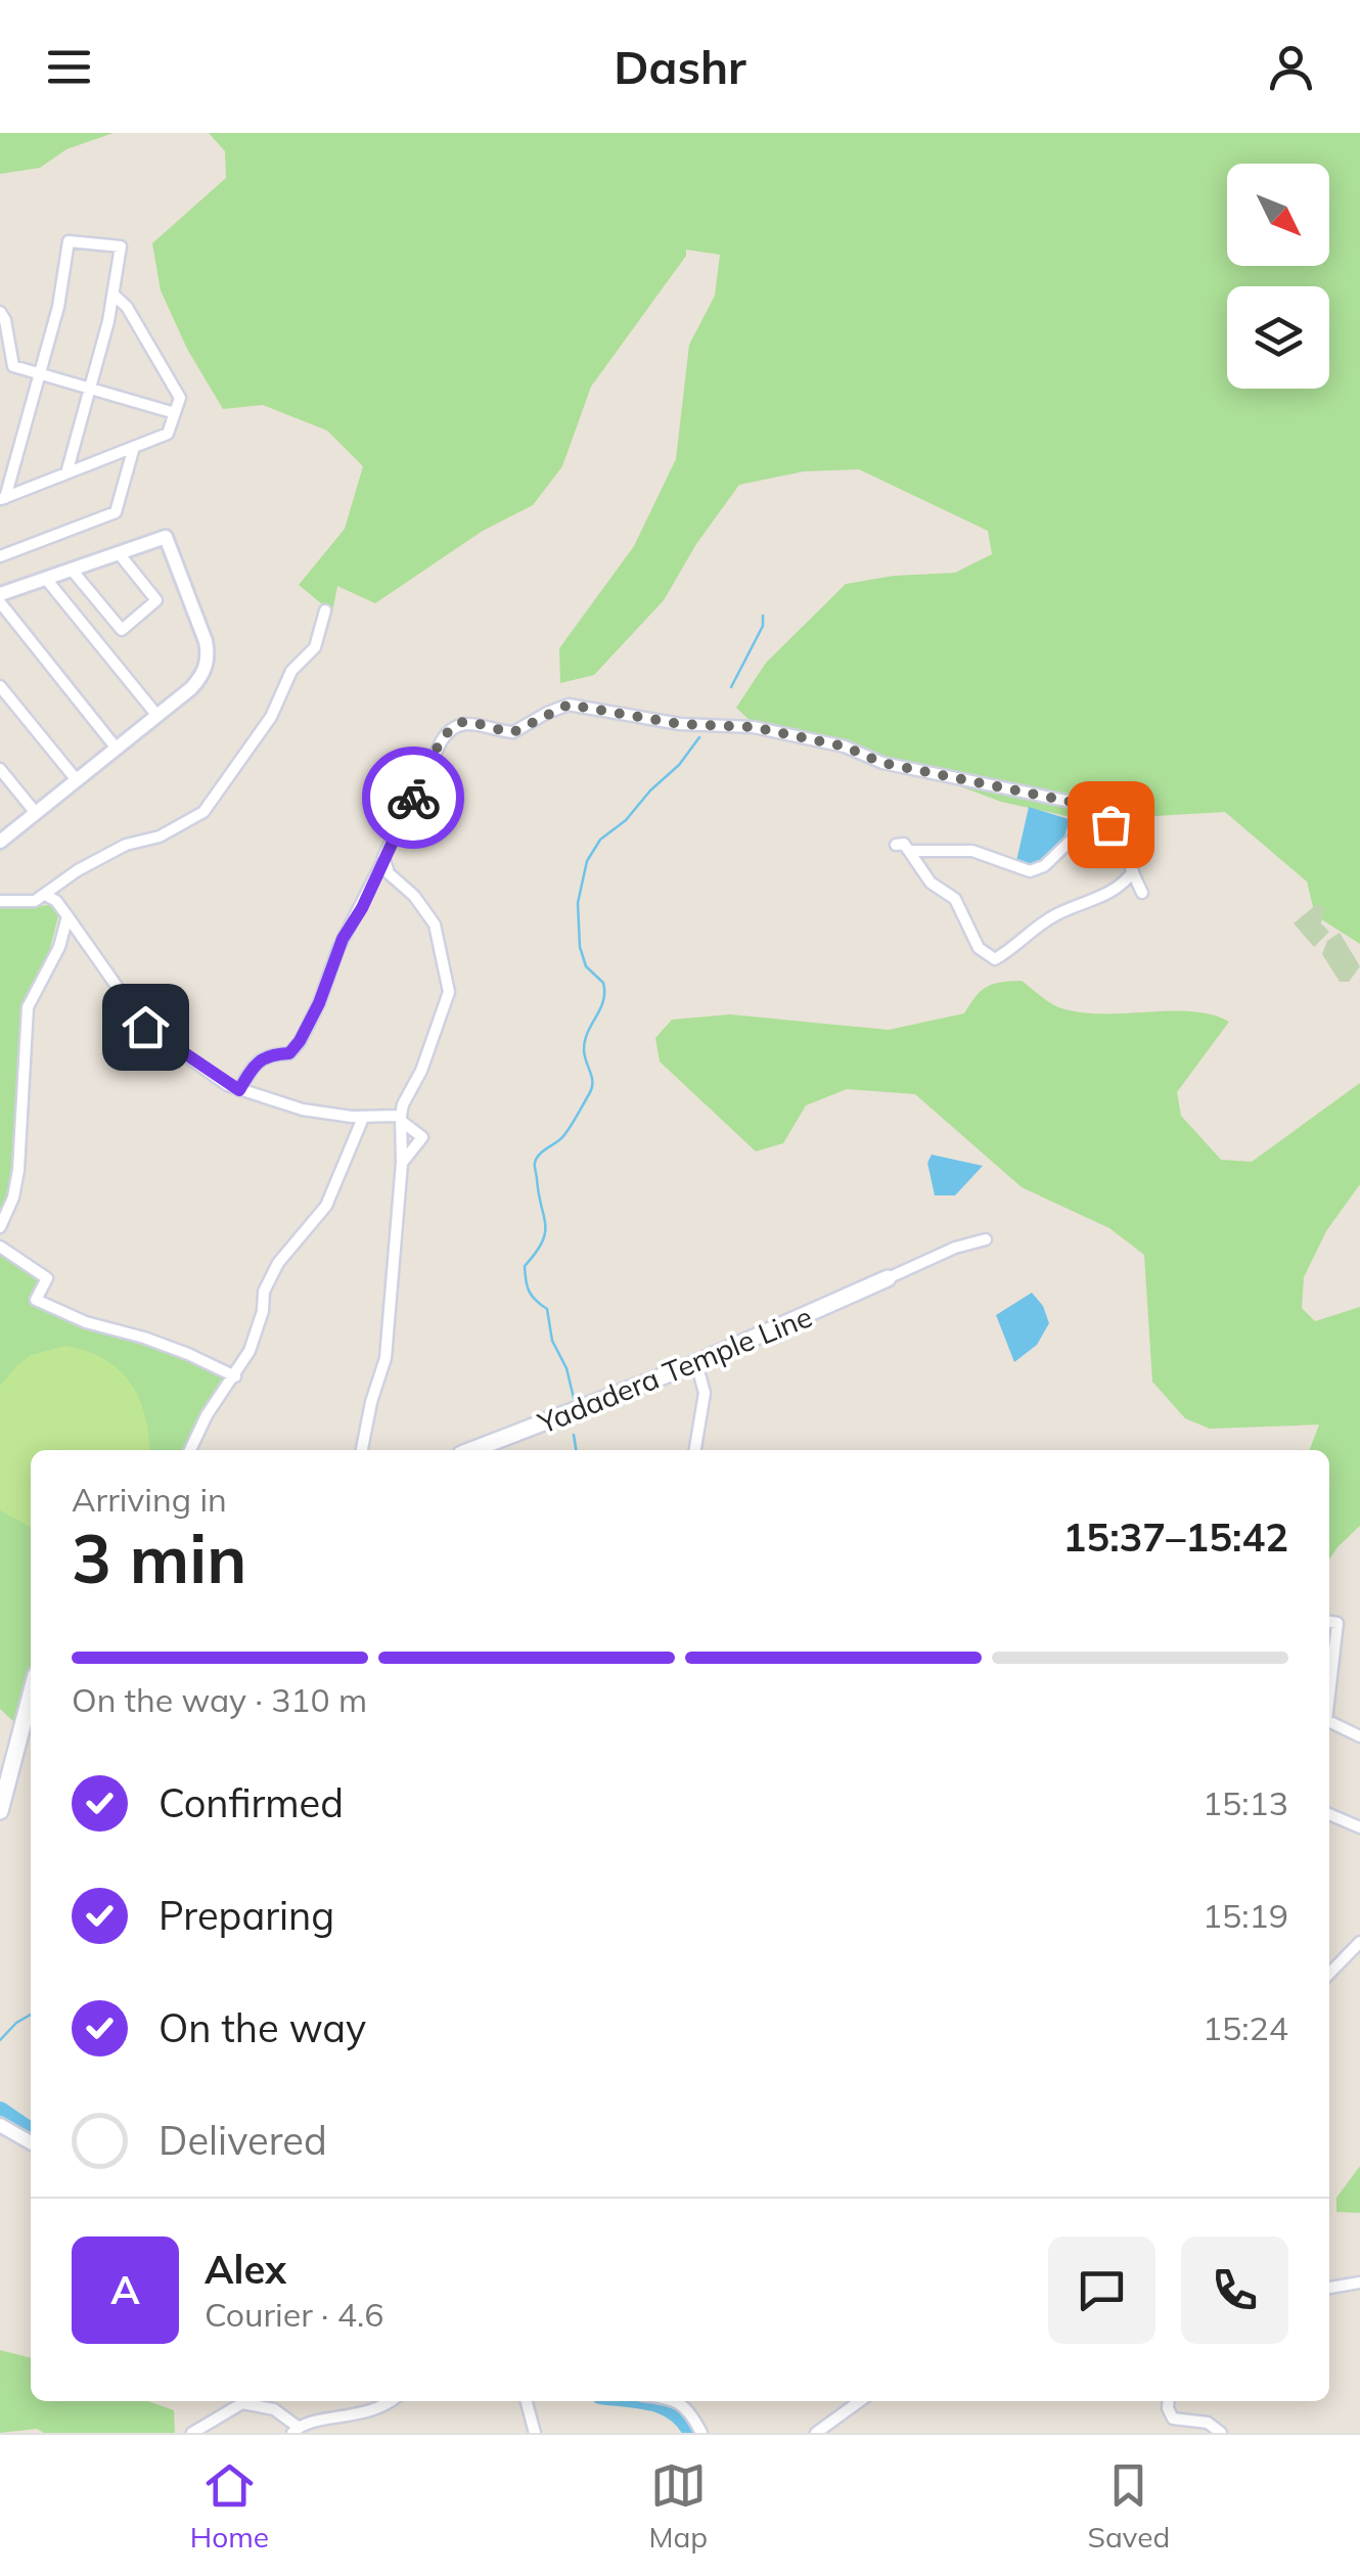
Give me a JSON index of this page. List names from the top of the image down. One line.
{"streets":{"main road":["Yadadera Temple Line"]},"north":"bottom right","page":{"header":"Dashr","heading":["3 min","Arriving in","15:37–15:42"],"panel":["Alex","Courier · 4.6"],"bar":"On the way · 310 m","list":[["Confirmed","15:13"],["Preparing","15:19"],["On the way","15:24"],"Delivered"],"round":"A","tabs":["Home","Map","Saved"]}}
